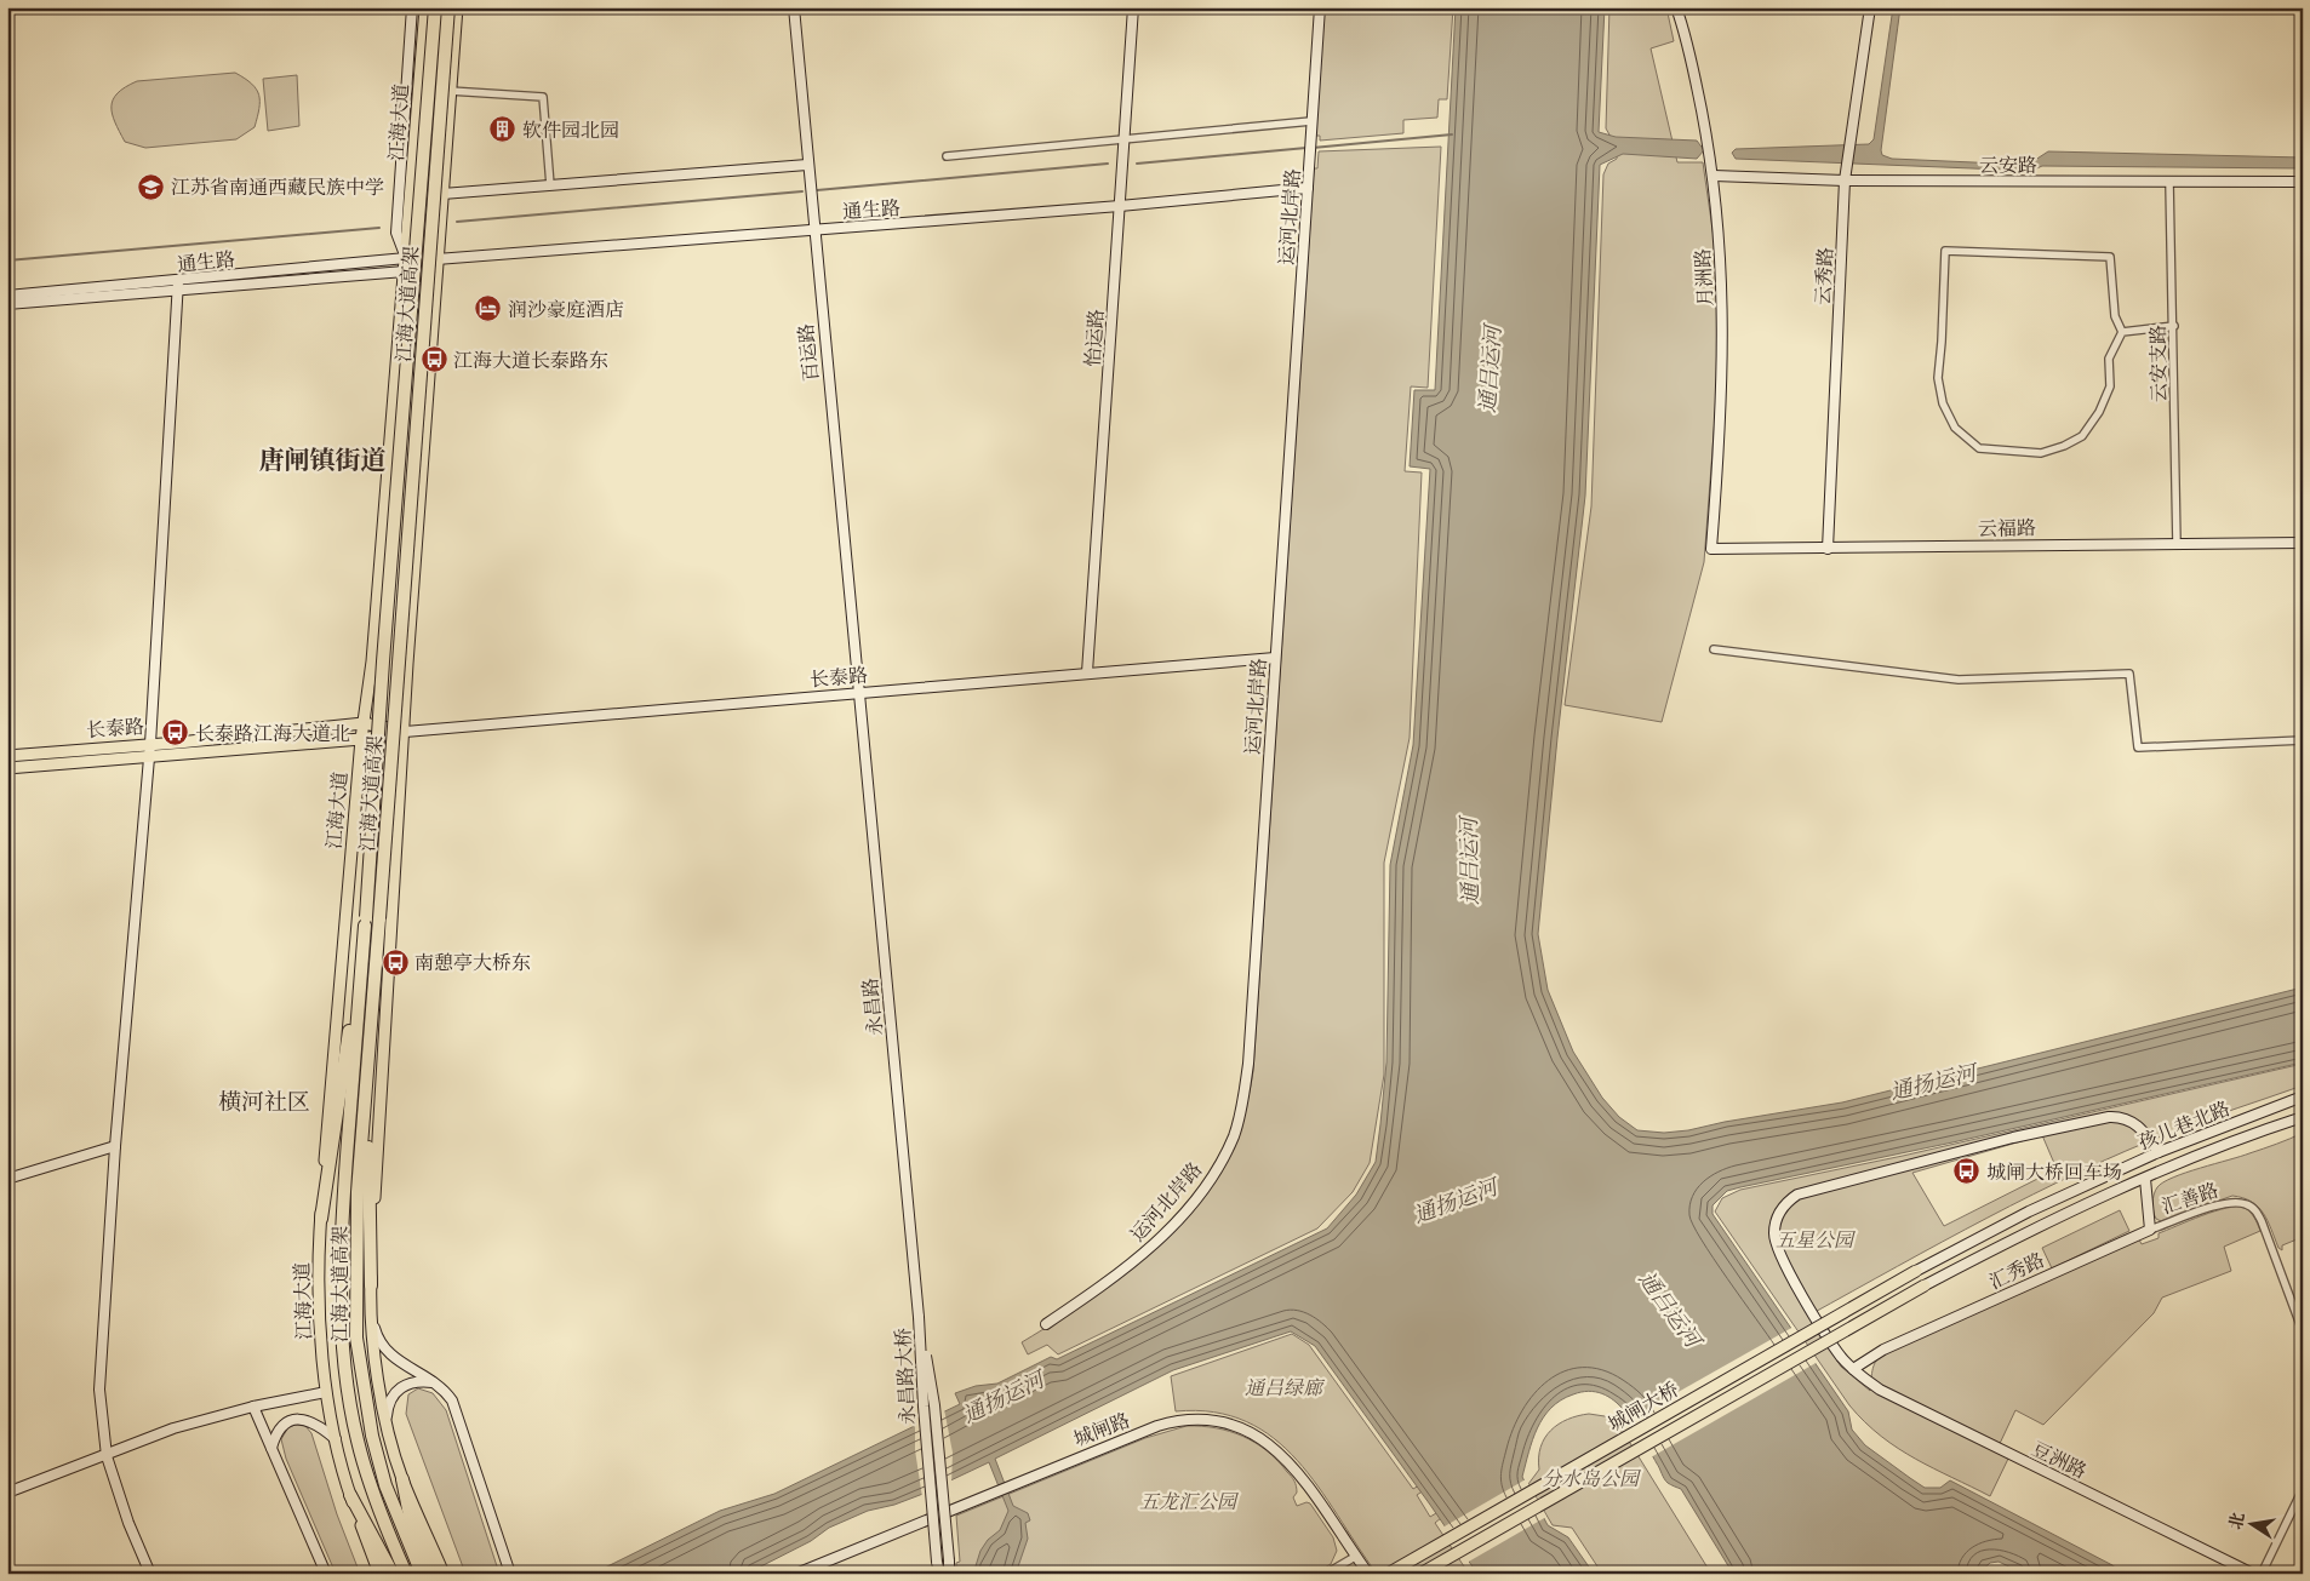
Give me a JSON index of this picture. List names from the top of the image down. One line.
{"streets":{"highway":["江海大道高架"],"main road":["江海大道","长泰路","城闸大桥"],"street":["云安路","通生路","运河北岸路","云秀路","月洲路","怡运路","百运路","云安支路","云福路","永昌路","孩儿巷北路","汇善路","汇秀路","永昌路大桥","城闸路","豆洲路"]},"crossings":[["江海大道","通生路"],["江海大道","长泰路"],["云安路","云秀路"],["云安路","月洲路"],["云安路","云安支路"],["通生路","运河北岸路"],["通生路","怡运路"],["通生路","百运路"],["运河北岸路","长泰路"],["云秀路","云福路"],["月洲路","云福路"],["怡运路","长泰路"],["百运路","长泰路"],["百运路","永昌路"],["云安支路","云福路"],["长泰路","永昌路"],["永昌路","永昌路大桥"],["孩儿巷北路","城闸大桥"],["孩儿巷北路","豆洲路"],["汇善路","汇秀路"],["汇秀路","豆洲路"]],"districts":["唐闸镇街道","横河社区"],"water":["通吕运河","通扬运河"],"parks":["五星公园","通吕绿廊","分水岛公园","五龙汇公园"],"places":{"building":["软件园北园"],"school or university":["江苏省南通西藏民族中学"],"hotel":["润沙豪庭酒店"],"bus stop":["江海大道长泰路东","长泰路江海大道北","南憩亭大桥东","城闸大桥回车场"]},"north":"left"}
